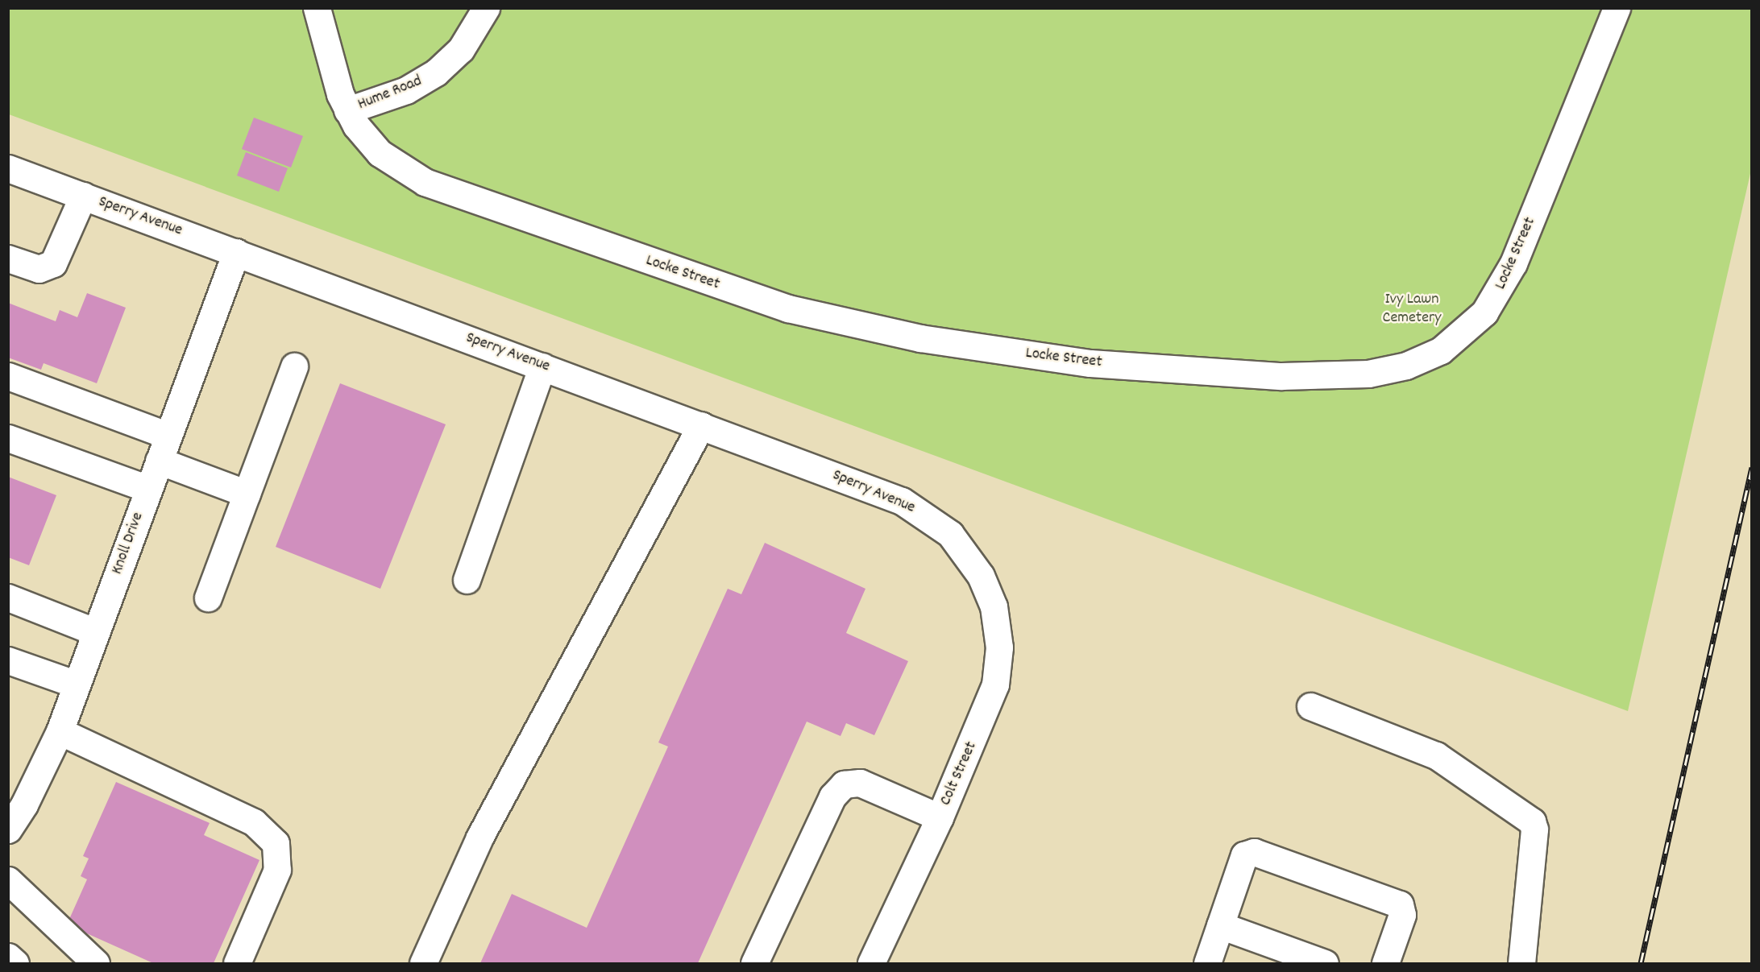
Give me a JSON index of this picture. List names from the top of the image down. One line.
{"streets":{"street":["Hume Road","Sperry Avenue","Locke Street","Knoll Drive","Colt Street"]},"crossings":[["Hume Road","Locke Street"],["Sperry Avenue","Knoll Drive"],["Sperry Avenue","Colt Street"]],"parks":["Ivy Lawn Cemetery"]}
